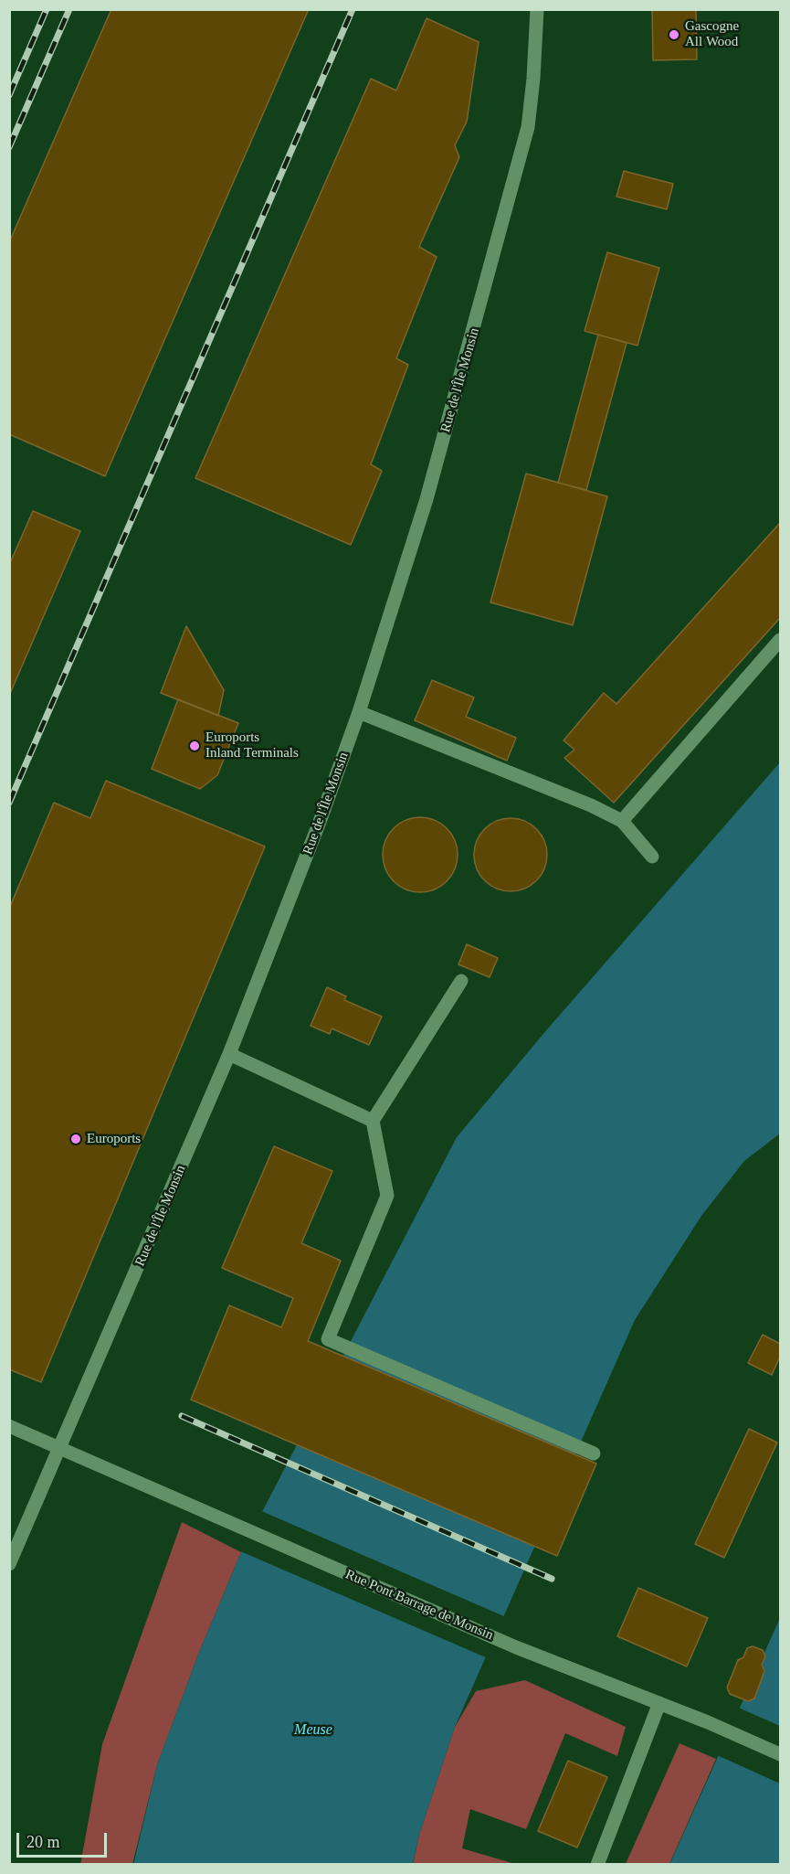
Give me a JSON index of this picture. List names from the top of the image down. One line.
{"streets":{"street":["Rue de l'Île Monsin","Rue Pont Barrage de Monsin"]},"crossings":[["Rue de l'Île Monsin","Rue Pont Barrage de Monsin"]],"water":["Meuse"],"places":["Gascogne All Wood","Euroports Inland Terminals","Euroports"],"scale_bar":"20 m"}
